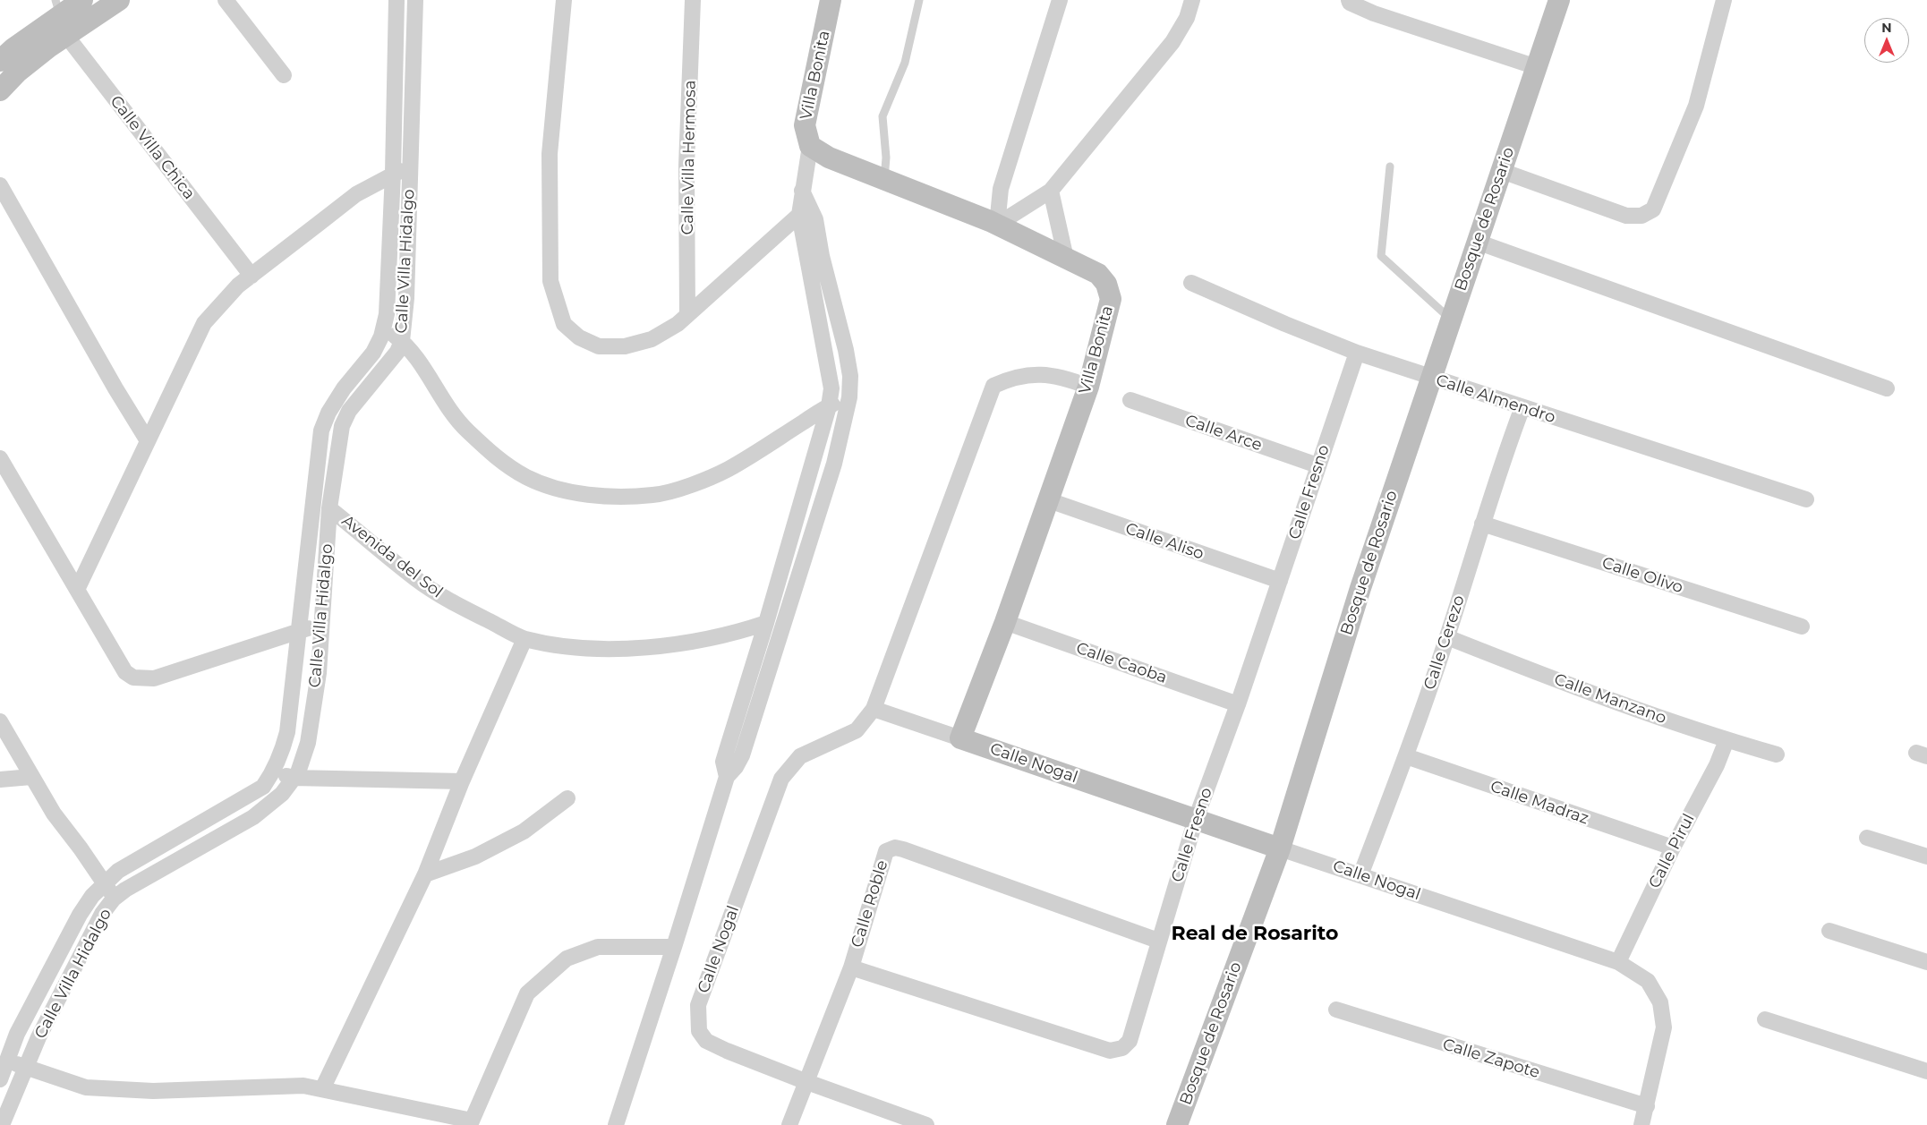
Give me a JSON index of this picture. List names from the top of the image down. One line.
{"streets":{"main road":["Villa Bonita","Bosque de Rosario","Calle Nogal"],"street":["Calle Villa Chica","Calle Villa Hermosa","Calle Villa Hidalgo","Calle Almendro","Calle Arce","Calle Fresno","Calle Aliso","Avenida del Sol","Calle Olivo","Calle Cerezo","Calle Caoba","Calle Manzano","Calle Madraz","Calle Pirul","Calle Roble","Calle Zapote"]},"crossings":[["Villa Bonita","Calle Aliso"],["Villa Bonita","Calle Caoba"],["Villa Bonita","Calle Nogal"],["Bosque de Rosario","Calle Almendro"],["Bosque de Rosario","Calle Nogal"],["Calle Villa Hidalgo","Avenida del Sol"],["Calle Almendro","Calle Fresno"],["Calle Almendro","Calle Cerezo"],["Calle Arce","Calle Fresno"],["Calle Fresno","Calle Aliso"],["Calle Fresno","Calle Caoba"],["Calle Fresno","Calle Nogal"],["Calle Fresno","Calle Roble"],["Calle Olivo","Calle Cerezo"],["Calle Cerezo","Calle Manzano"],["Calle Cerezo","Calle Nogal"],["Calle Cerezo","Calle Madraz"],["Calle Manzano","Calle Pirul"],["Calle Nogal","Calle Pirul"],["Calle Nogal","Calle Roble"],["Calle Nogal","Calle Zapote"],["Calle Madraz","Calle Pirul"]],"districts":["Real de Rosarito"],"north":"top"}
